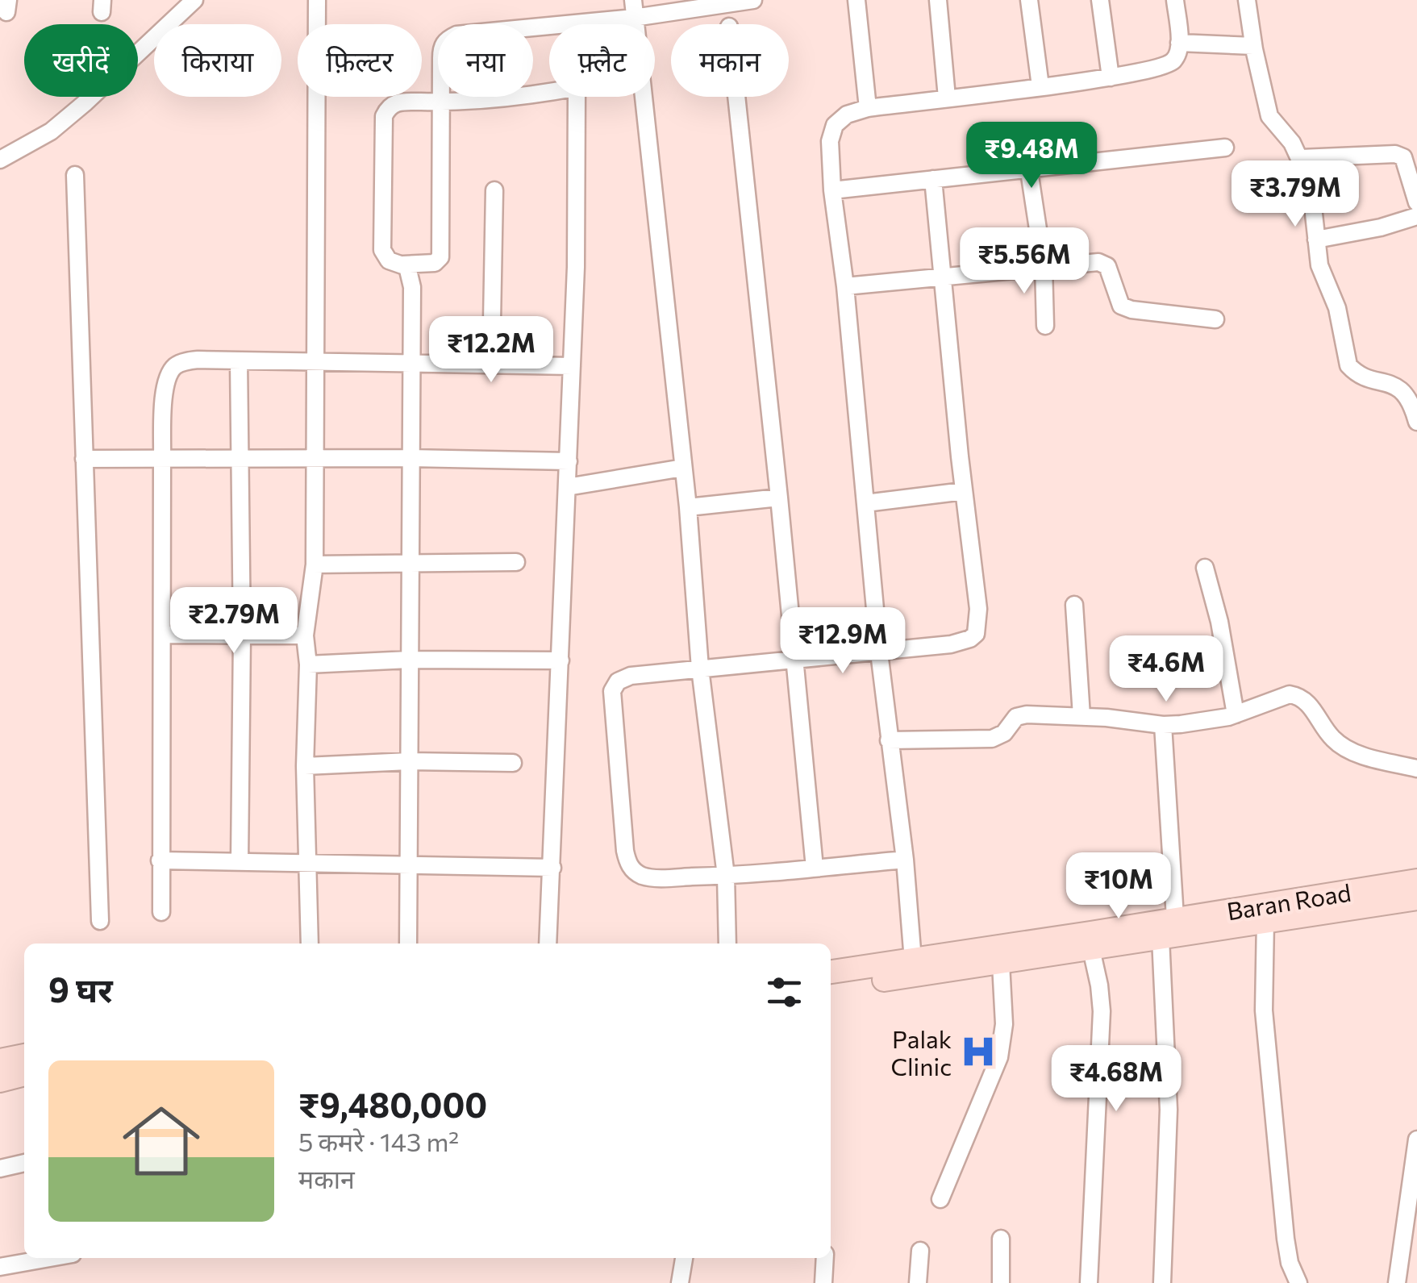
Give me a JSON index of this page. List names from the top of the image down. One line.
{"streets":{"main road":["Baran Road"]},"places":{"hospital":["Palak Clinic"]},"page":{"chip":["खरीदें","किराया","फ़िल्टर","नया","फ़्लैट","मकान"],"price":["₹9.48M","₹3.79M","₹5.56M","₹12.2M","₹2.79M","₹12.9M","₹4.6M","₹10M","₹4.68M"],"heading":"9 घर","list":[{"name":"₹9,480,000","note":"5 कमरे · 143 m² · मकान"}]}}
